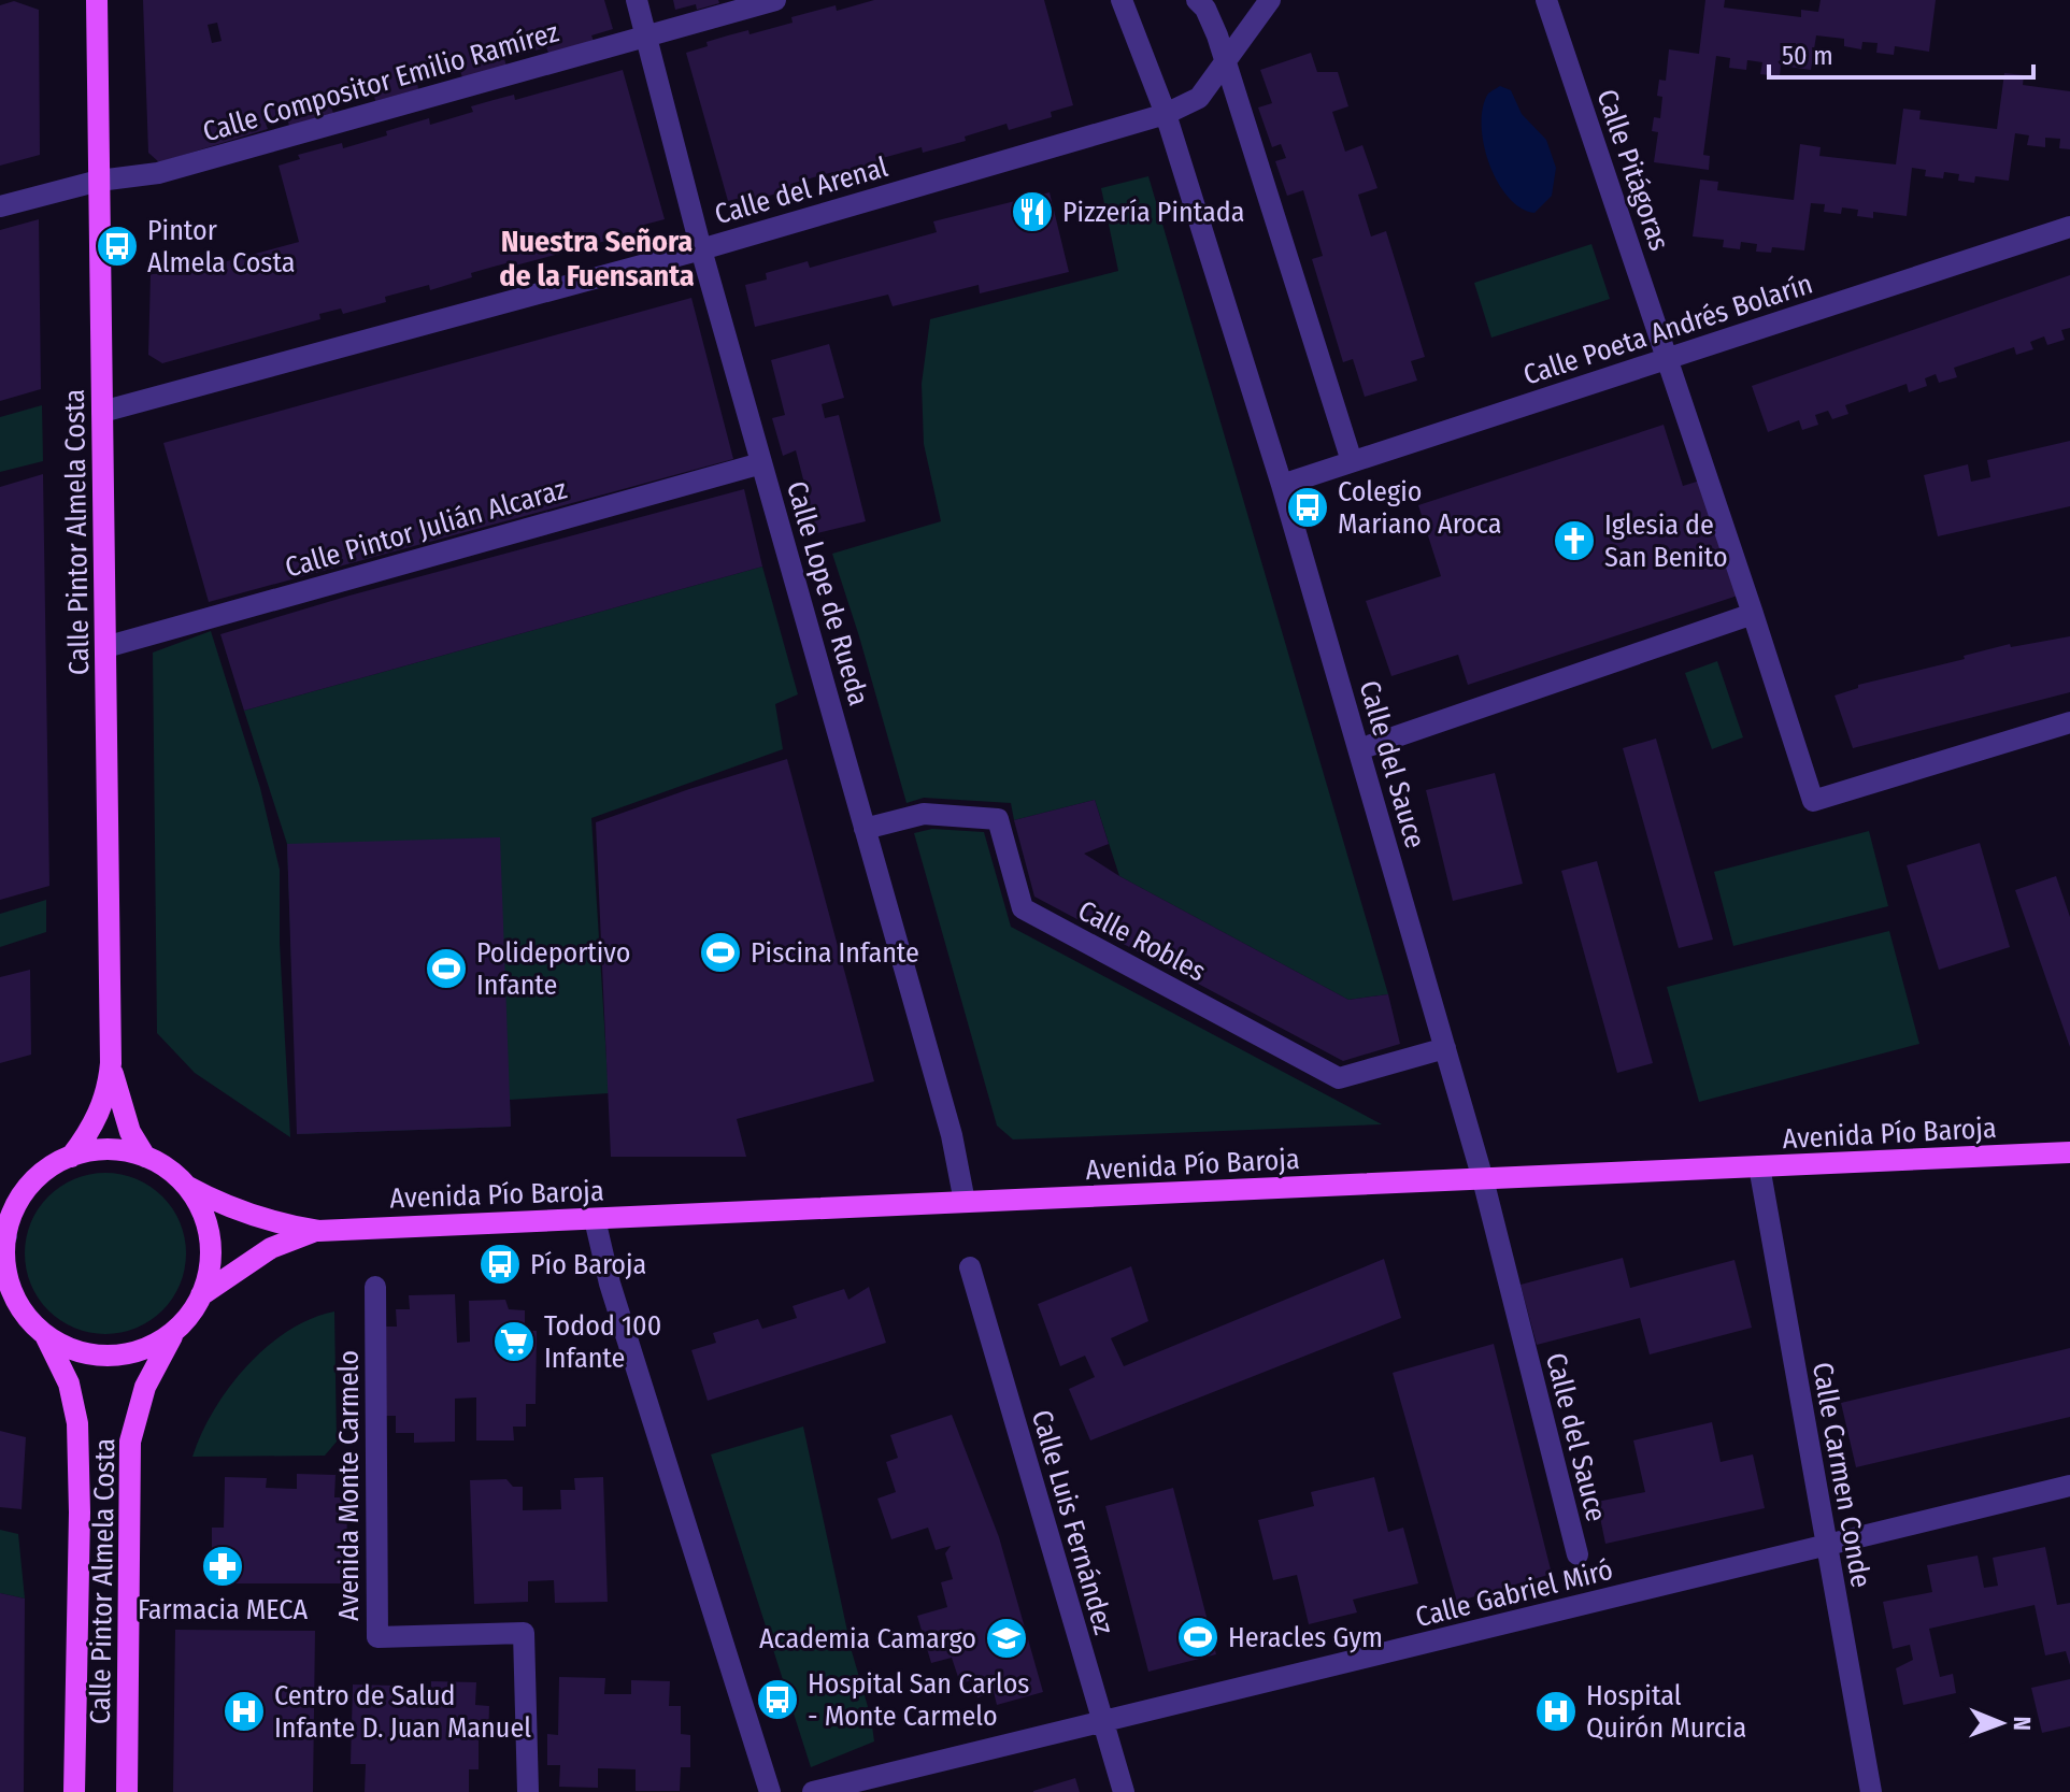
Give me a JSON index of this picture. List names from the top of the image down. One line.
{"streets":{"main road":["Calle Pintor Almela Costa","Avenida Pío Baroja"],"street":["Calle Compositor Emilio Ramírez","Calle Pitágoras","Calle del Arenal","Calle Poeta Andrés Bolarín","Calle Pintor Julián Alcaraz","Calle Lope de Rueda","Calle del Sauce","Calle Robles","Calle Carmen Conde","Avenida Monte Carmelo","Calle Luis Fernández","Calle Gabriel Miró"]},"crossings":[["Calle Compositor Emilio Ramírez","Calle Pintor Almela Costa"],["Calle Compositor Emilio Ramírez","Calle Lope de Rueda"],["Calle Pitágoras","Calle Poeta Andrés Bolarín"],["Calle del Arenal","Calle Pintor Almela Costa"],["Calle del Arenal","Calle Lope de Rueda"],["Calle del Arenal","Calle del Sauce"],["Calle Poeta Andrés Bolarín","Calle del Sauce"],["Calle Pintor Julián Alcaraz","Calle Pintor Almela Costa"],["Calle Pintor Julián Alcaraz","Calle Lope de Rueda"],["Calle Pintor Almela Costa","Avenida Pío Baroja"],["Calle Lope de Rueda","Calle Robles"],["Calle Lope de Rueda","Avenida Pío Baroja"],["Calle del Sauce","Calle Robles"],["Calle del Sauce","Avenida Pío Baroja"],["Avenida Pío Baroja","Calle Carmen Conde"],["Calle Carmen Conde","Calle Gabriel Miró"],["Calle Luis Fernández","Calle Gabriel Miró"]],"districts":["Nuestra Señora de la Fuensanta"],"places":{"restaurant":["Pizzería Pintada"],"bus stop":["Pintor Almela Costa","Colegio Mariano Aroca","Pío Baroja","Hospital San Carlos - Monte Carmelo"],"church":["Iglesia de San Benito"],"sports":["Piscina Infante","Polideportivo Infante","Heracles Gym"],"supermarket":["Todod 100 Infante"],"pharmacy":["Farmacia MECA"],"school or university":["Academia Camargo"],"hospital":["Centro de Salud Infante D. Juan Manuel","Hospital Quirón Murcia"]},"scale_bar":"50 m","north":"right"}
